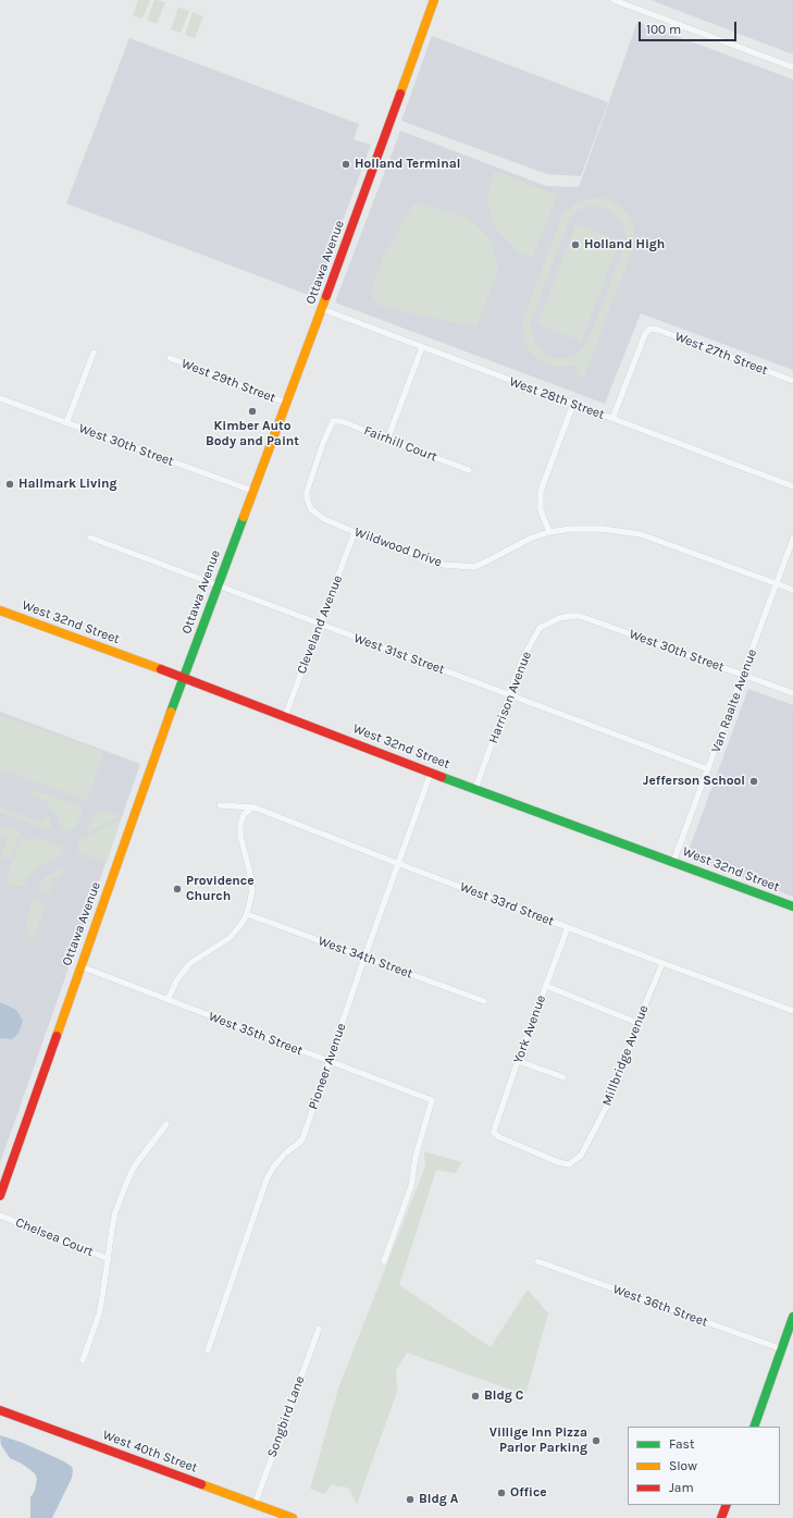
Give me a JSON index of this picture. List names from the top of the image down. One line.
{"streets":{"street":["Ottawa Avenue","West 27th Street","West 29th Street","West 28th Street","Fairhill Court","West 30th Street","Wildwood Drive","West 32nd Street","Cleveland Avenue","West 31st Street","Harrison Avenue","Van Raalte Avenue","West 33rd Street","West 34th Street","York Avenue","West 35th Street","Millbridge Avenue","Pioneer Avenue","Chelsea Court","West 36th Street","Songbird Lane","West 40th Street"]},"crossings":[["Ottawa Avenue","West 29th Street"],["Ottawa Avenue","West 28th Street"],["Ottawa Avenue","West 30th Street"],["Ottawa Avenue","West 32nd Street"],["Ottawa Avenue","West 31st Street"],["Ottawa Avenue","West 35th Street"],["West 27th Street","West 28th Street"],["Fairhill Court","Wildwood Drive"],["West 30th Street","Harrison Avenue"],["West 30th Street","Van Raalte Avenue"],["Wildwood Drive","Cleveland Avenue"],["Wildwood Drive","Van Raalte Avenue"],["West 32nd Street","Cleveland Avenue"],["West 32nd Street","Harrison Avenue"],["West 32nd Street","Van Raalte Avenue"],["West 32nd Street","Pioneer Avenue"],["Cleveland Avenue","West 31st Street"],["West 31st Street","Harrison Avenue"],["West 31st Street","Van Raalte Avenue"],["West 33rd Street","York Avenue"],["West 33rd Street","Millbridge Avenue"],["West 33rd Street","Pioneer Avenue"],["West 34th Street","Pioneer Avenue"],["York Avenue","Millbridge Avenue"],["West 35th Street","Pioneer Avenue"],["Songbird Lane","West 40th Street"]],"places":["Holland Terminal","Holland High","Kimber Auto Body and Paint","Hallmark Living","Jefferson School","Providence Church","Bldg C","Villige Inn Pizza Parlor Parking","Office","Bldg A"],"legend":["Fast","Slow","Jam"],"scale_bar":"100 m"}
